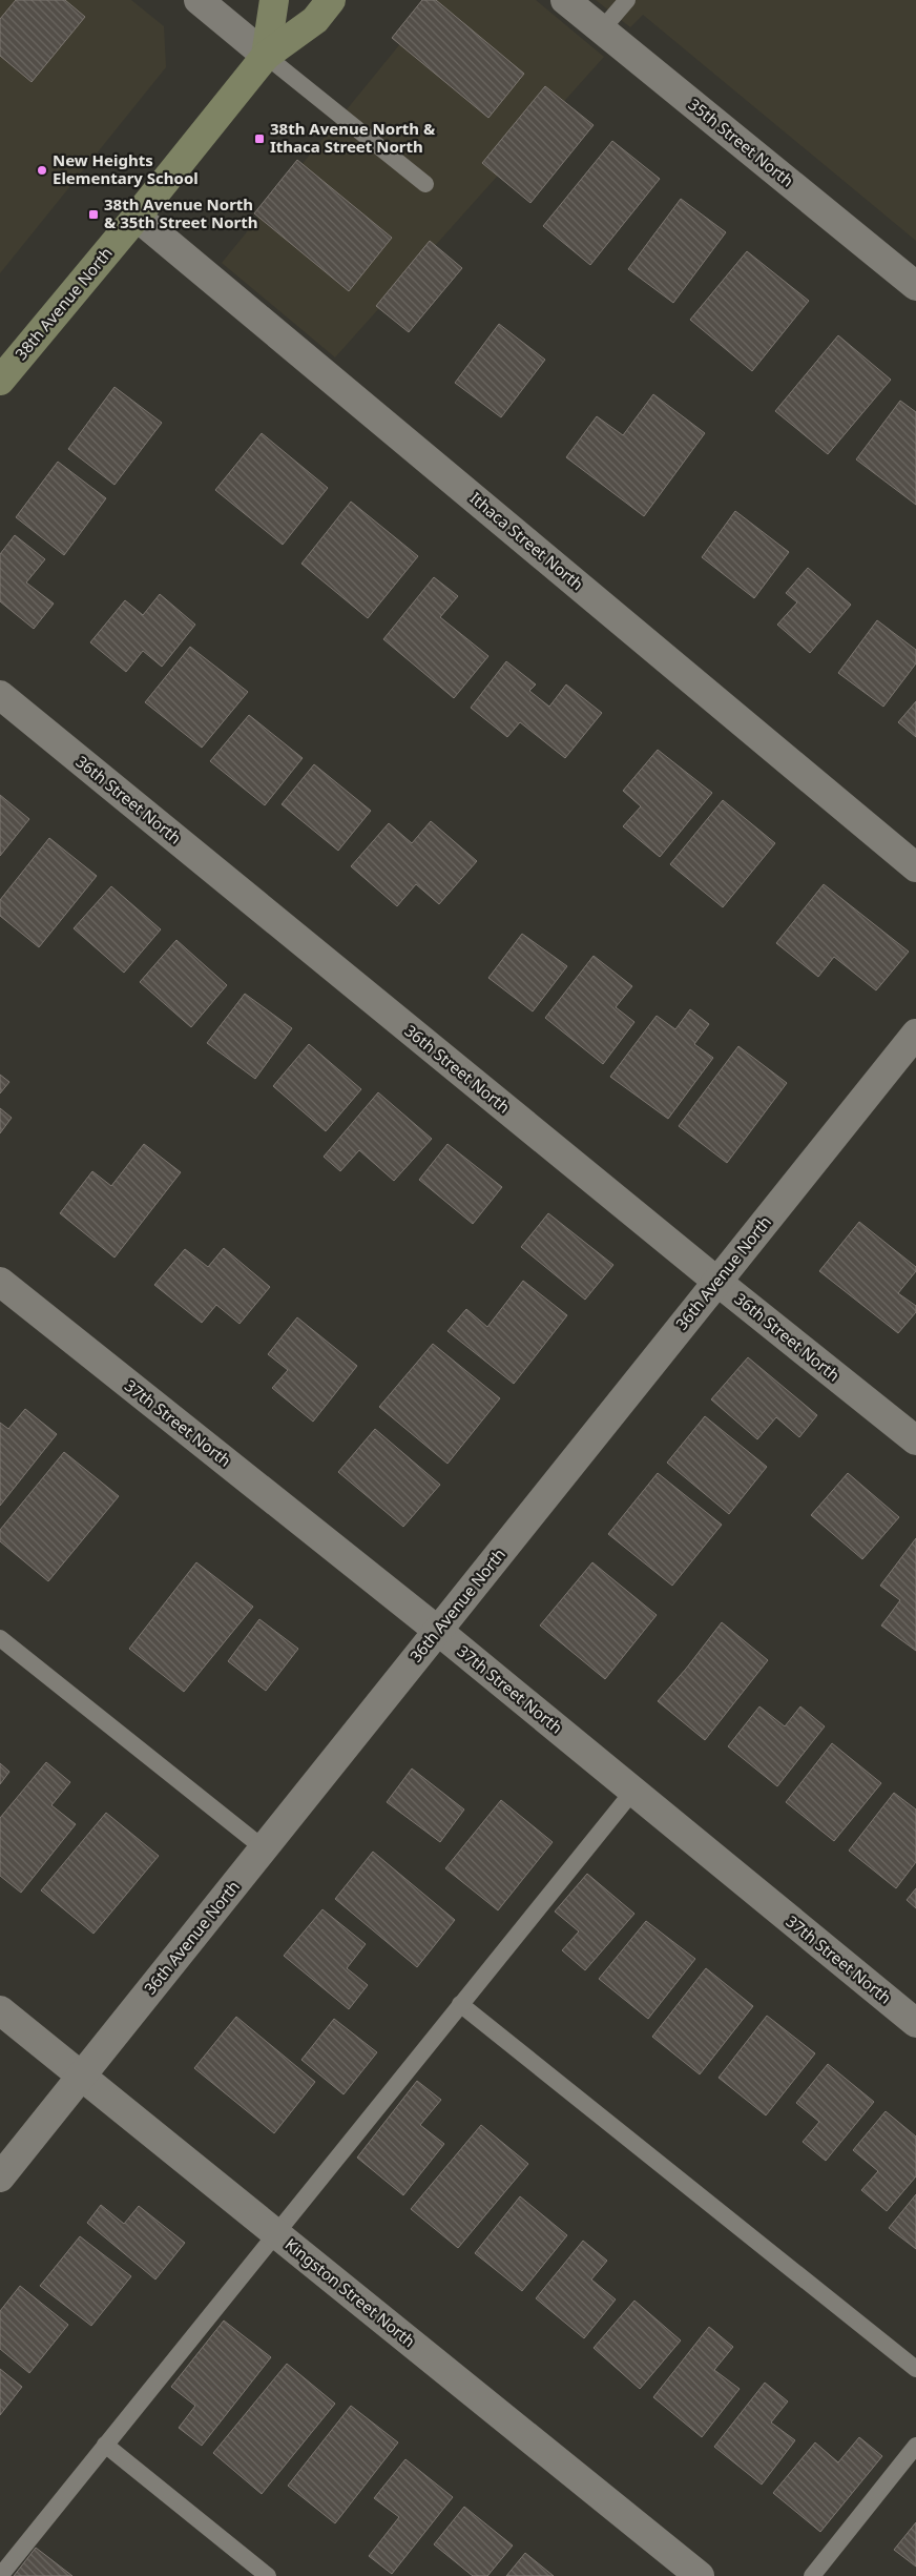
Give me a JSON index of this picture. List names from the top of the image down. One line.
{"streets":{"main road":["38th Avenue North"],"street":["35th Street North","Ithaca Street North","36th Street North","36th Avenue North","37th Street North","Kingston Street North"]},"crossings":[["38th Avenue North","Ithaca Street North"],["36th Street North","36th Avenue North"],["36th Avenue North","37th Street North"],["36th Avenue North","Kingston Street North"]],"places":{"transit":["38th Avenue North & Ithaca Street North","38th Avenue North & 35th Street North"],"other":["New Heights Elementary School"]}}
